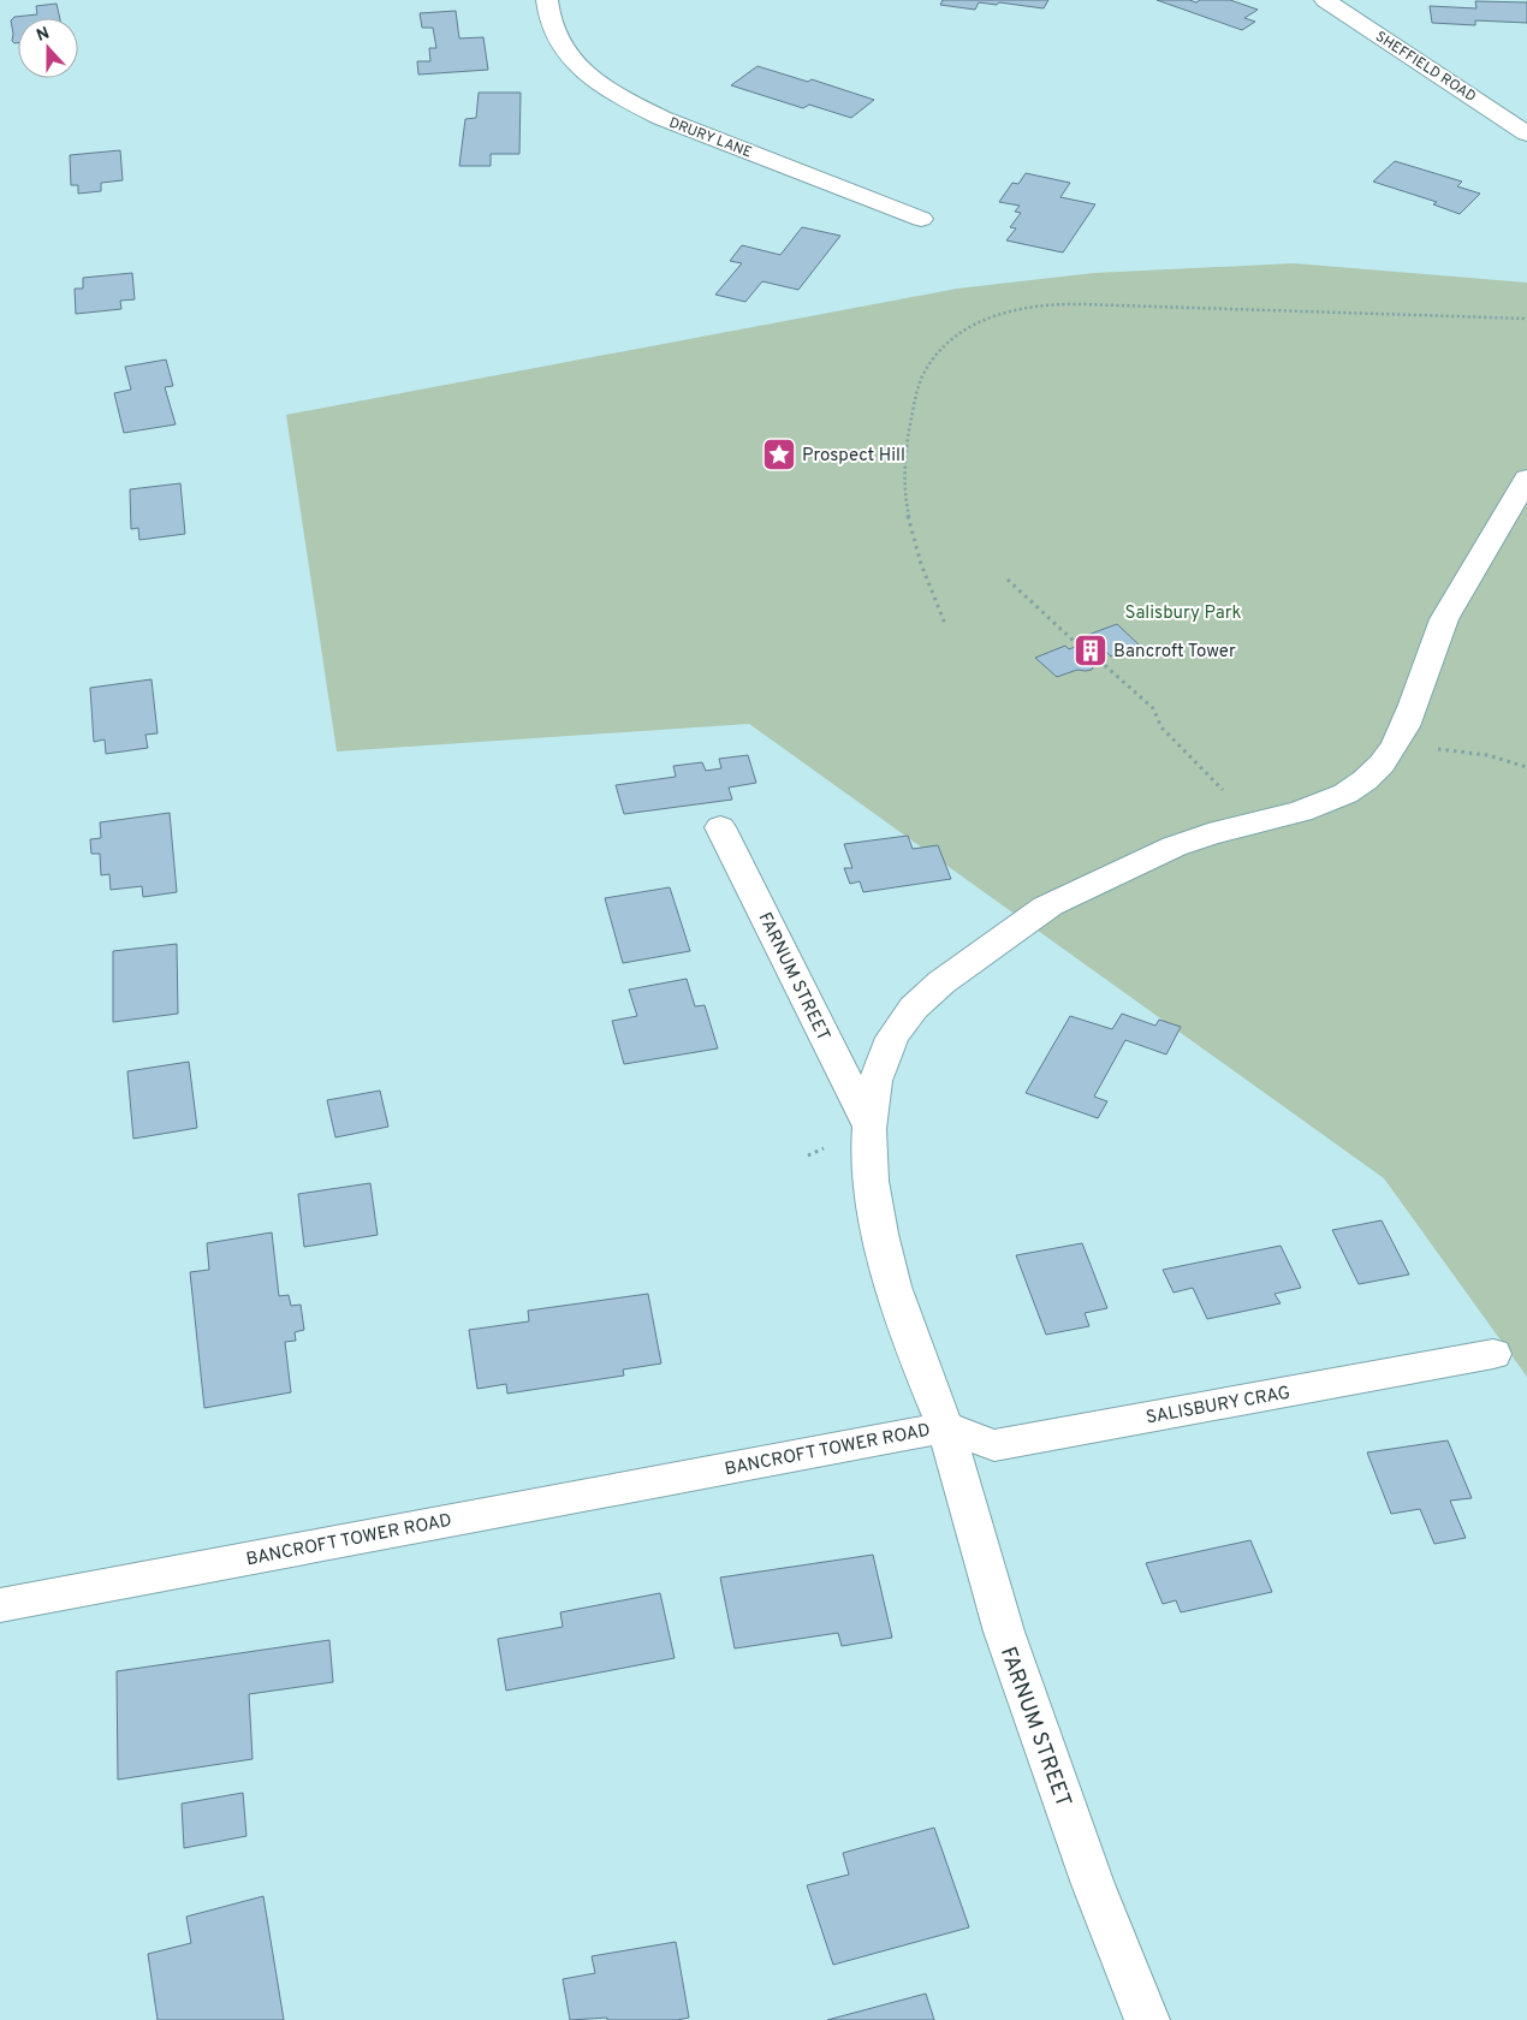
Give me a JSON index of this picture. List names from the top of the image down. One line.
{"streets":{"street":["SHEFFIELD ROAD","DRURY LANE","FARNUM STREET","SALISBURY CRAG","BANCROFT TOWER ROAD"]},"crossings":[["FARNUM STREET","SALISBURY CRAG"],["FARNUM STREET","BANCROFT TOWER ROAD"],["SALISBURY CRAG","BANCROFT TOWER ROAD"]],"parks":["Salisbury Park"],"places":{"place":["Prospect Hill"],"building":["Bancroft Tower"]},"north":"top"}
